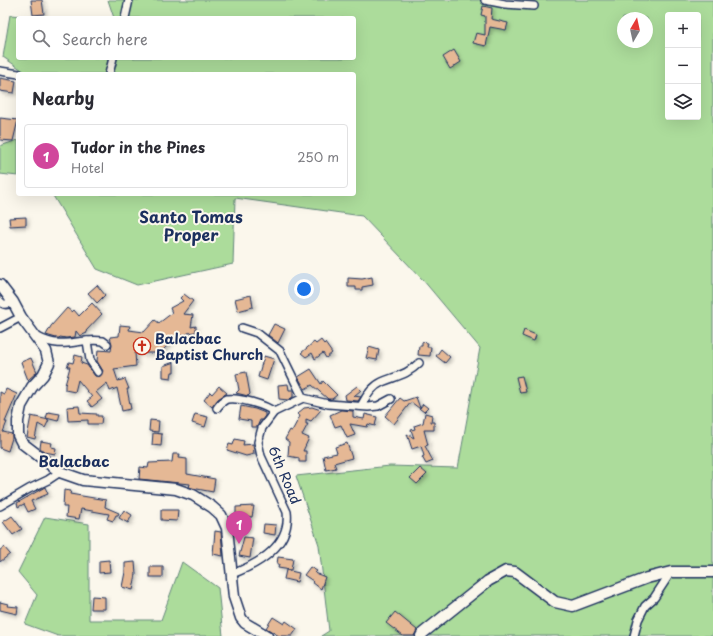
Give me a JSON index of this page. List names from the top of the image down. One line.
{"streets":{"street":["6th Road"]},"districts":["Santo Tomas Proper","Balacbac"],"places":{"church":["Balacbac Baptist Church"]},"north":"top","page":{"map_buttons":["+","−"],"search":"Search here","heading":"Nearby","list":[{"mark":"1","name":"Tudor in the Pines","note":"Hotel","value":"250 m"}],"pins":"1"}}
